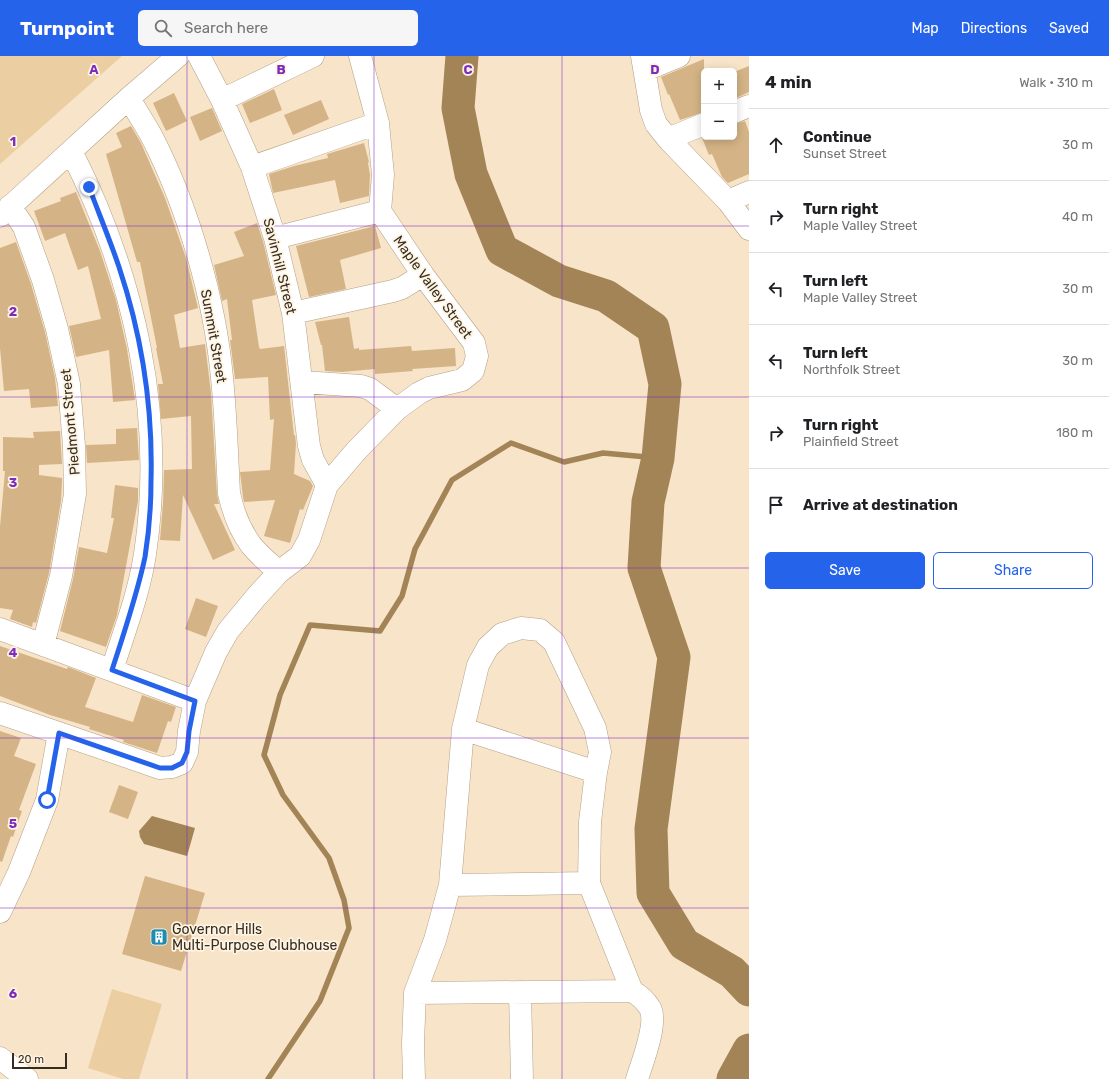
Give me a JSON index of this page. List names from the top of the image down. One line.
{"streets":{"street":["Savinhill Street","Maple Valley Street","Summit Street","Piedmont Street"]},"crossings":[["Savinhill Street","Maple Valley Street"],["Maple Valley Street","Summit Street"]],"places":{"building":["Governor Hills Multi-Purpose Clubhouse"]},"scale_bar":"20 m","page":{"header":"Turnpoint","search":"Search here","nav":["Map","Directions","Saved"],"heading":["4 min","Walk · 310 m"],"map_buttons":["+","−"],"list":[["Continue","Sunset Street","30 m"],["Turn right","Maple Valley Street","40 m"],["Turn left","Maple Valley Street","30 m"],["Turn left","Northfolk Street","30 m"],["Turn right","Plainfield Street","180 m"],"Arrive at destination"],"buttons":["Save","Share"],"scale":"20 m"},"grid":{"columns":["A","B","C","D"],"rows":["1","2","3","4","5","6"]}}
